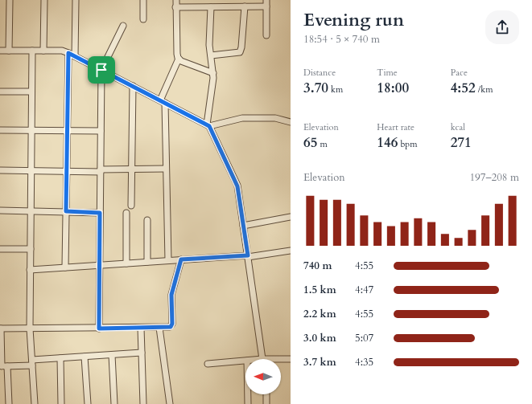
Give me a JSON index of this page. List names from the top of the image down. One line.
{"north":"left","page":{"heading":["Evening run","18:54 · 5 × 740 m"],"stats":[["Distance","3.70 km"],["Time","18:00"],["Pace","4:52 /km"],["Elevation","65 m"],["Heart rate","146 bpm"],["kcal","271"]],"chart":["Elevation","197–208 m"],"list":[{"name":"740 m","note":"4:55"},{"name":"1.5 km","note":"4:47"},{"name":"2.2 km","note":"4:55"},{"name":"3.0 km","note":"5:07"},{"name":"3.7 km","note":"4:35"}]}}
